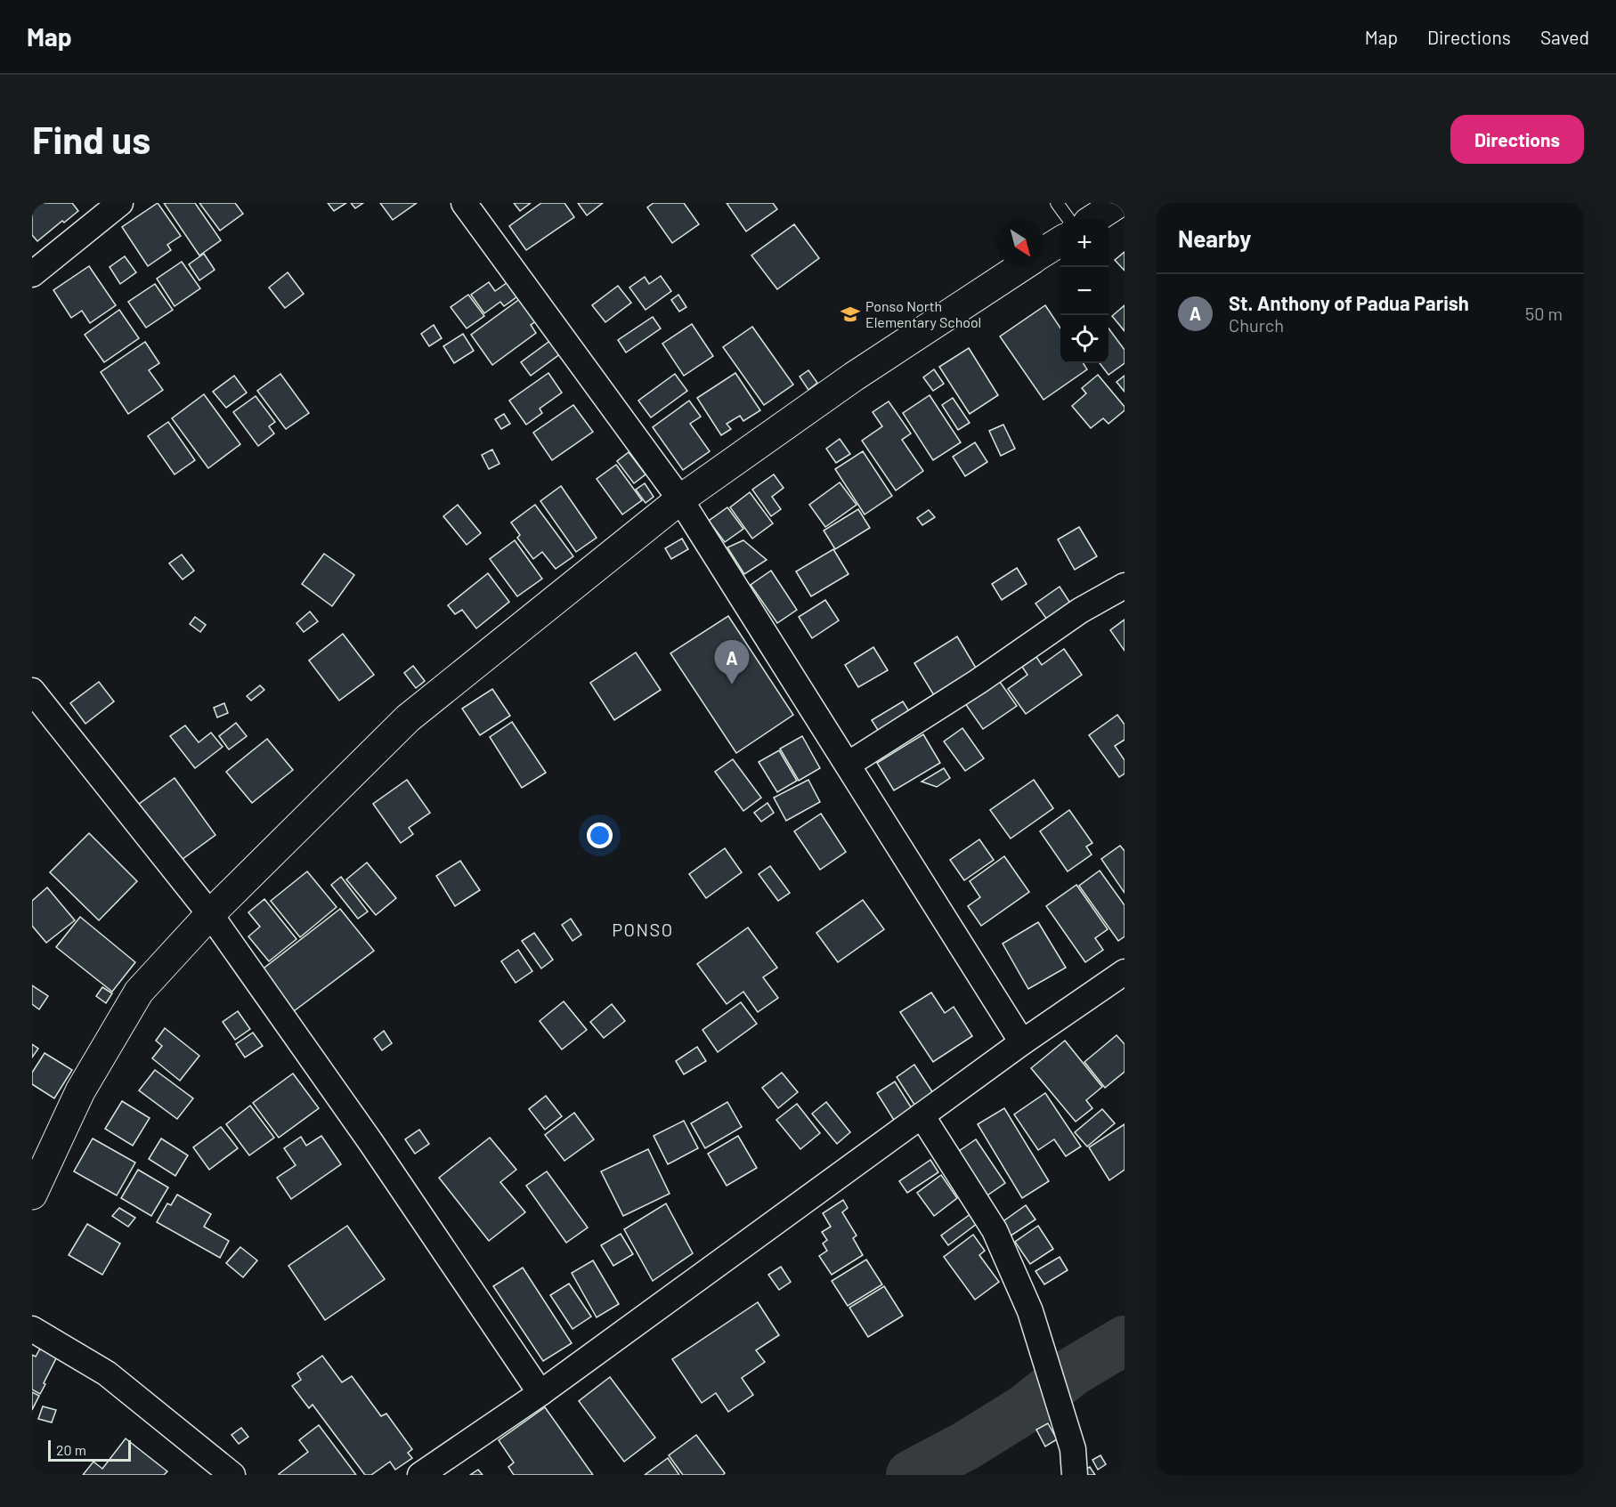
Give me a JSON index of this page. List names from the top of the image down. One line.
{"districts":["PONSO"],"places":{"school or university":["Ponso North Elementary School"]},"scale_bar":"20 m","north":"bottom right","page":{"header":"Map","nav":["Map","Directions","Saved"],"buttons":"Directions","title":"Find us","heading":"Nearby","map_buttons":["+","−"],"list":[{"mark":"A","name":"St. Anthony of Padua Parish","note":"Church","value":"50 m"}],"pins":"A","scale":"20 m"}}
